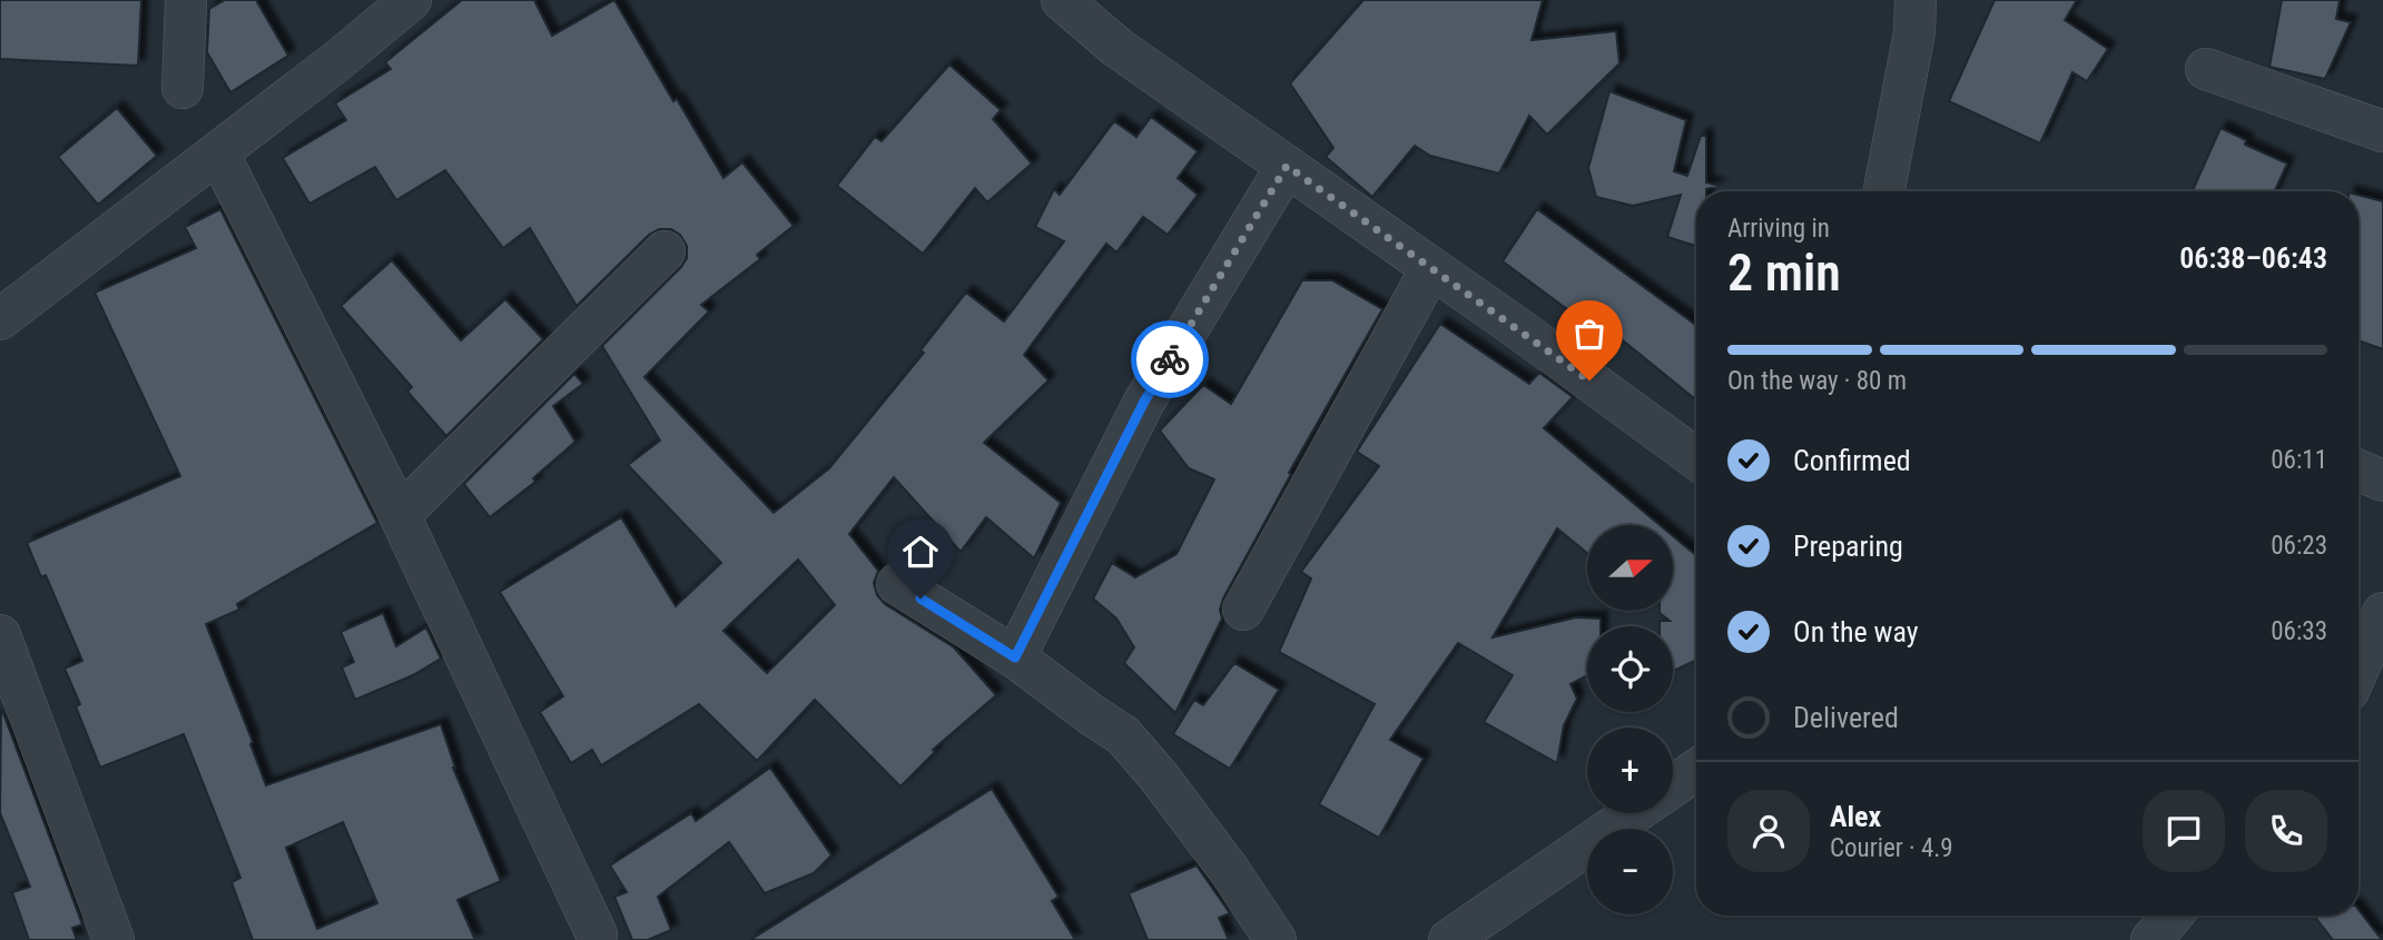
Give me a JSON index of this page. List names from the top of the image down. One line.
{"north":"right","page":{"heading":["2 min","Arriving in","06:38–06:43"],"panel":["Alex","Courier · 4.9"],"bar":"On the way · 80 m","list":[["Confirmed","06:11"],["Preparing","06:23"],["On the way","06:33"],"Delivered"],"map_buttons":["+","−"]}}
